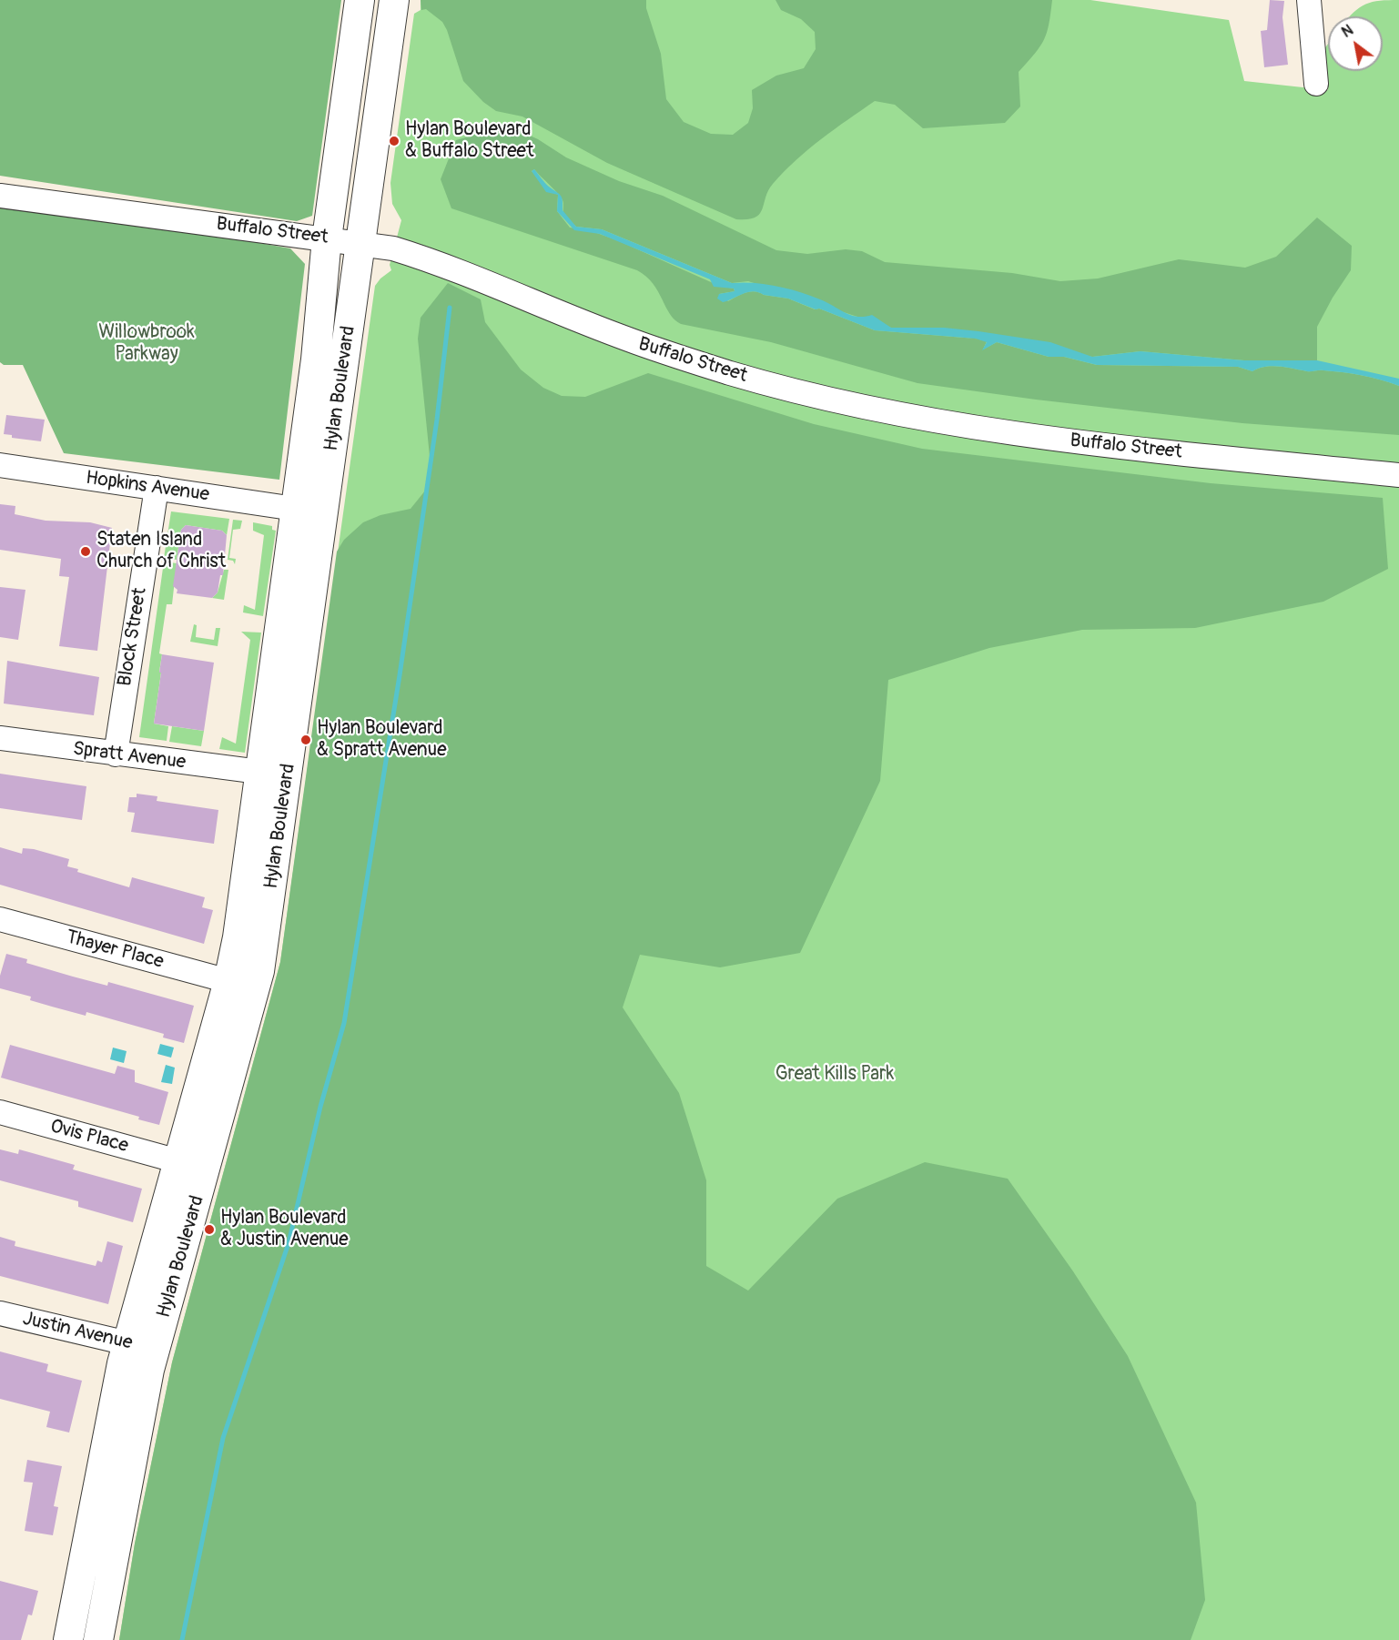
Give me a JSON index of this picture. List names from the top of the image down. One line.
{"streets":{"main road":["Hylan Boulevard"],"street":["Buffalo Street","Hopkins Avenue","Block Street","Spratt Avenue","Thayer Place","Ovis Place","Justin Avenue"]},"crossings":[["Buffalo Street","Hylan Boulevard"],["Hylan Boulevard","Hopkins Avenue"],["Hylan Boulevard","Spratt Avenue"],["Hylan Boulevard","Thayer Place"],["Hylan Boulevard","Ovis Place"],["Hylan Boulevard","Justin Avenue"],["Hopkins Avenue","Block Street"],["Block Street","Spratt Avenue"]],"parks":["Willowbrook Parkway","Great Kills Park"],"places":["Hylan Boulevard & Buffalo Street","Staten Island Church of Christ","Hylan Boulevard & Spratt Avenue","Hylan Boulevard & Justin Avenue"],"north":"top left"}
